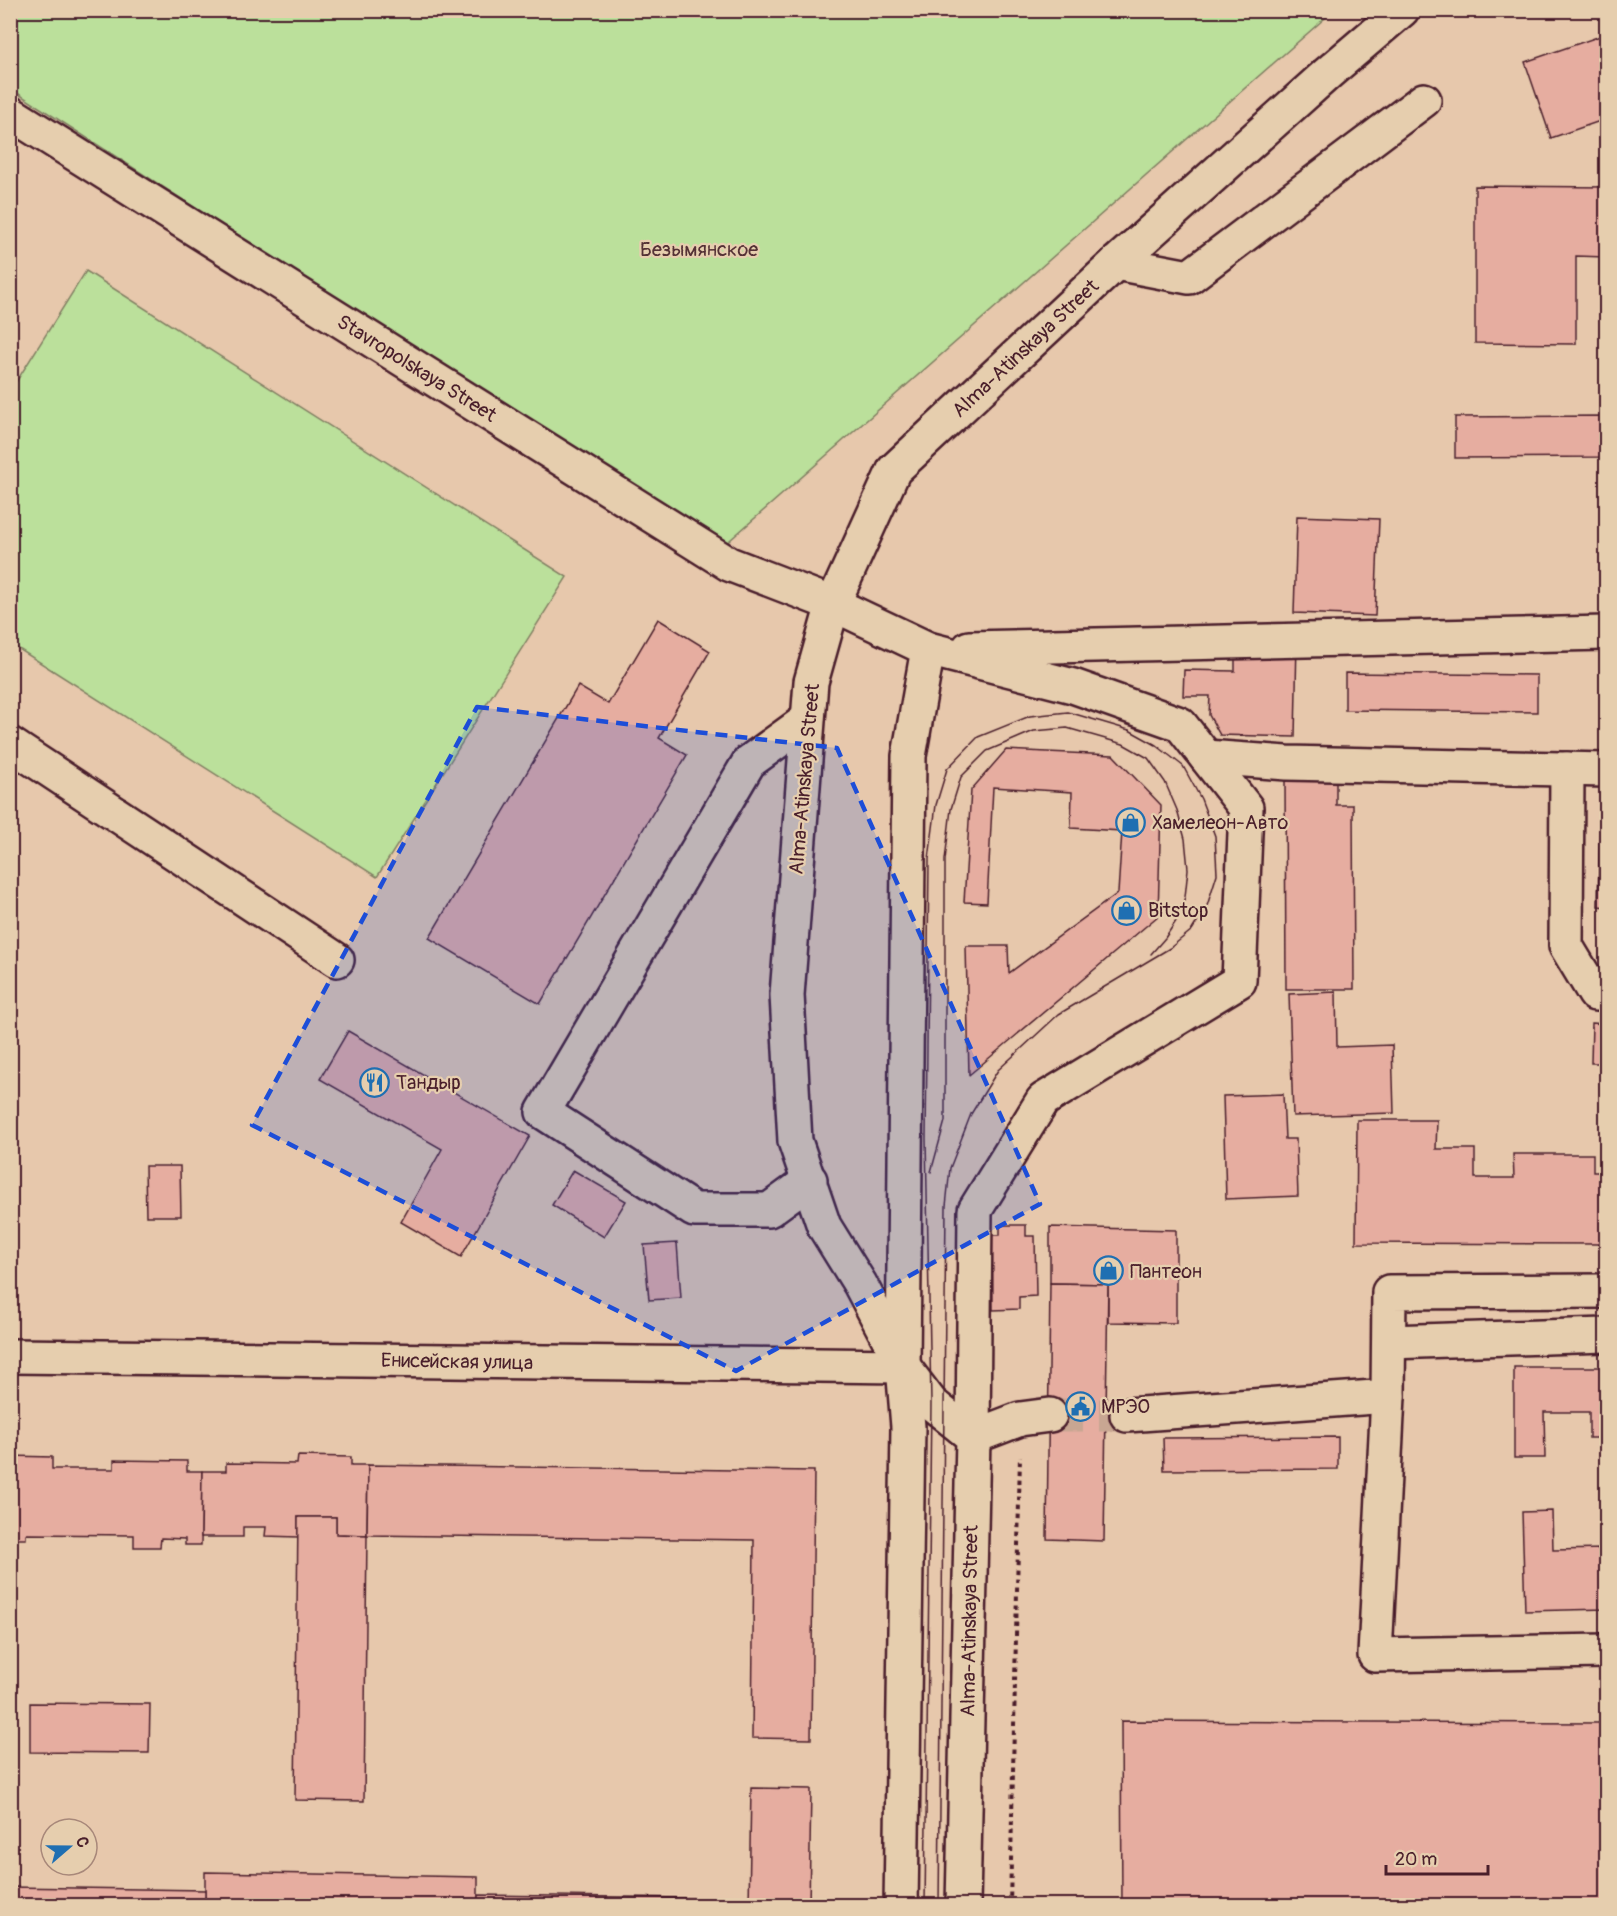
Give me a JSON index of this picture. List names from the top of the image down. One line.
{"streets":{"street":["Alma-Atinskaya Street","Stavropolskaya Street","Енисейская улица"]},"crossings":[["Alma-Atinskaya Street","Stavropolskaya Street"],["Alma-Atinskaya Street","Енисейская улица"]],"parks":["Безымянское"],"places":{"shop":["Хамелеон-Авто","Bitstop","Пантеон"],"restaurant":["Тандыр"],"public building":["МРЭО"]},"scale_bar":"20 m","north":"right"}
